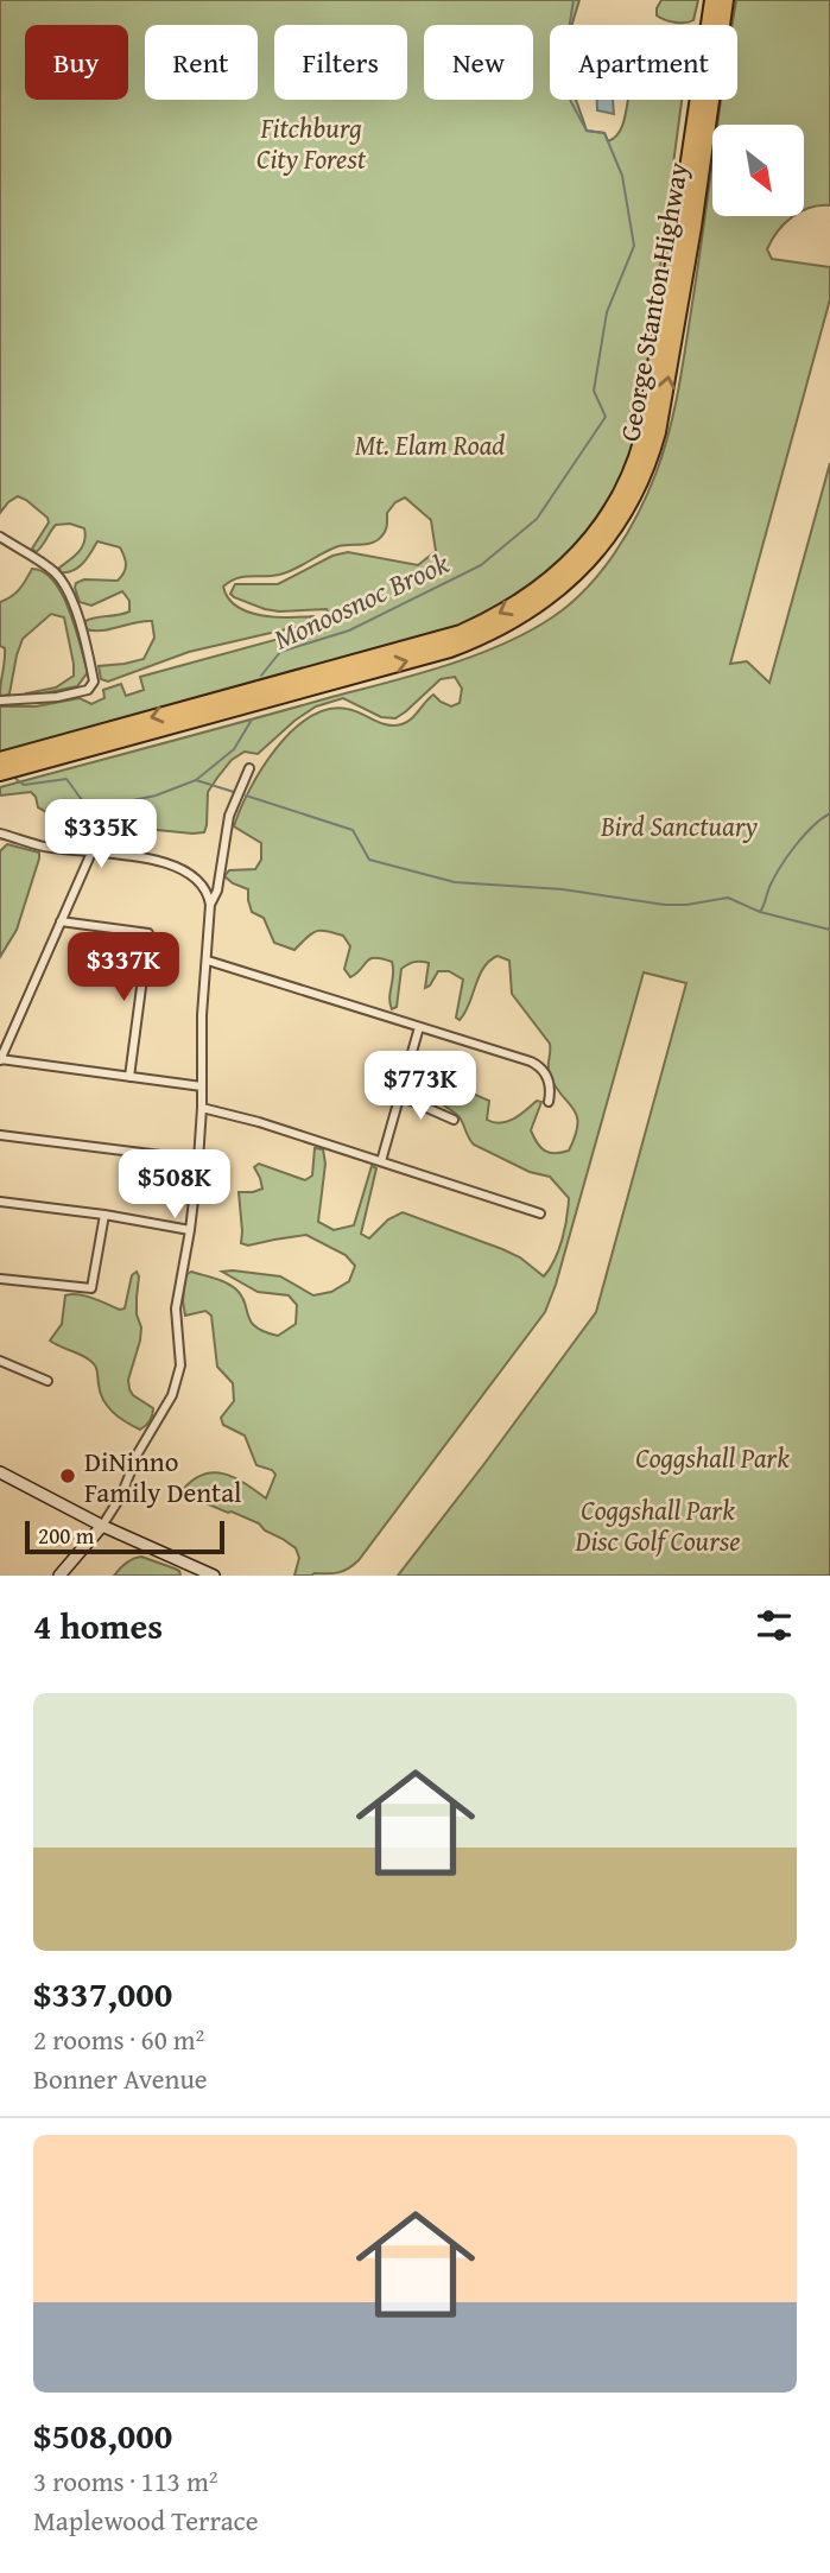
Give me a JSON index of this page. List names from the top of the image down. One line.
{"streets":{"highway":["George Stanton Highway"]},"water":["Monoosnoc Brook"],"parks":["Fitchburg City Forest","Mt. Elam Road","Bird Sanctuary","Coggshall Park","Coggshall Park Disc Golf Course"],"places":["DiNinno Family Dental"],"scale_bar":"200 m","north":"bottom right","page":{"chip":["Buy","Rent","Filters","New","Apartment"],"price":["$335K","$337K","$773K","$508K"],"scale":"200 m","heading":"4 homes","list":[{"name":"$337,000","note":"2 rooms · 60 m² · Bonner Avenue"},{"name":"$508,000","note":"3 rooms · 113 m² · Maplewood Terrace"}]}}
